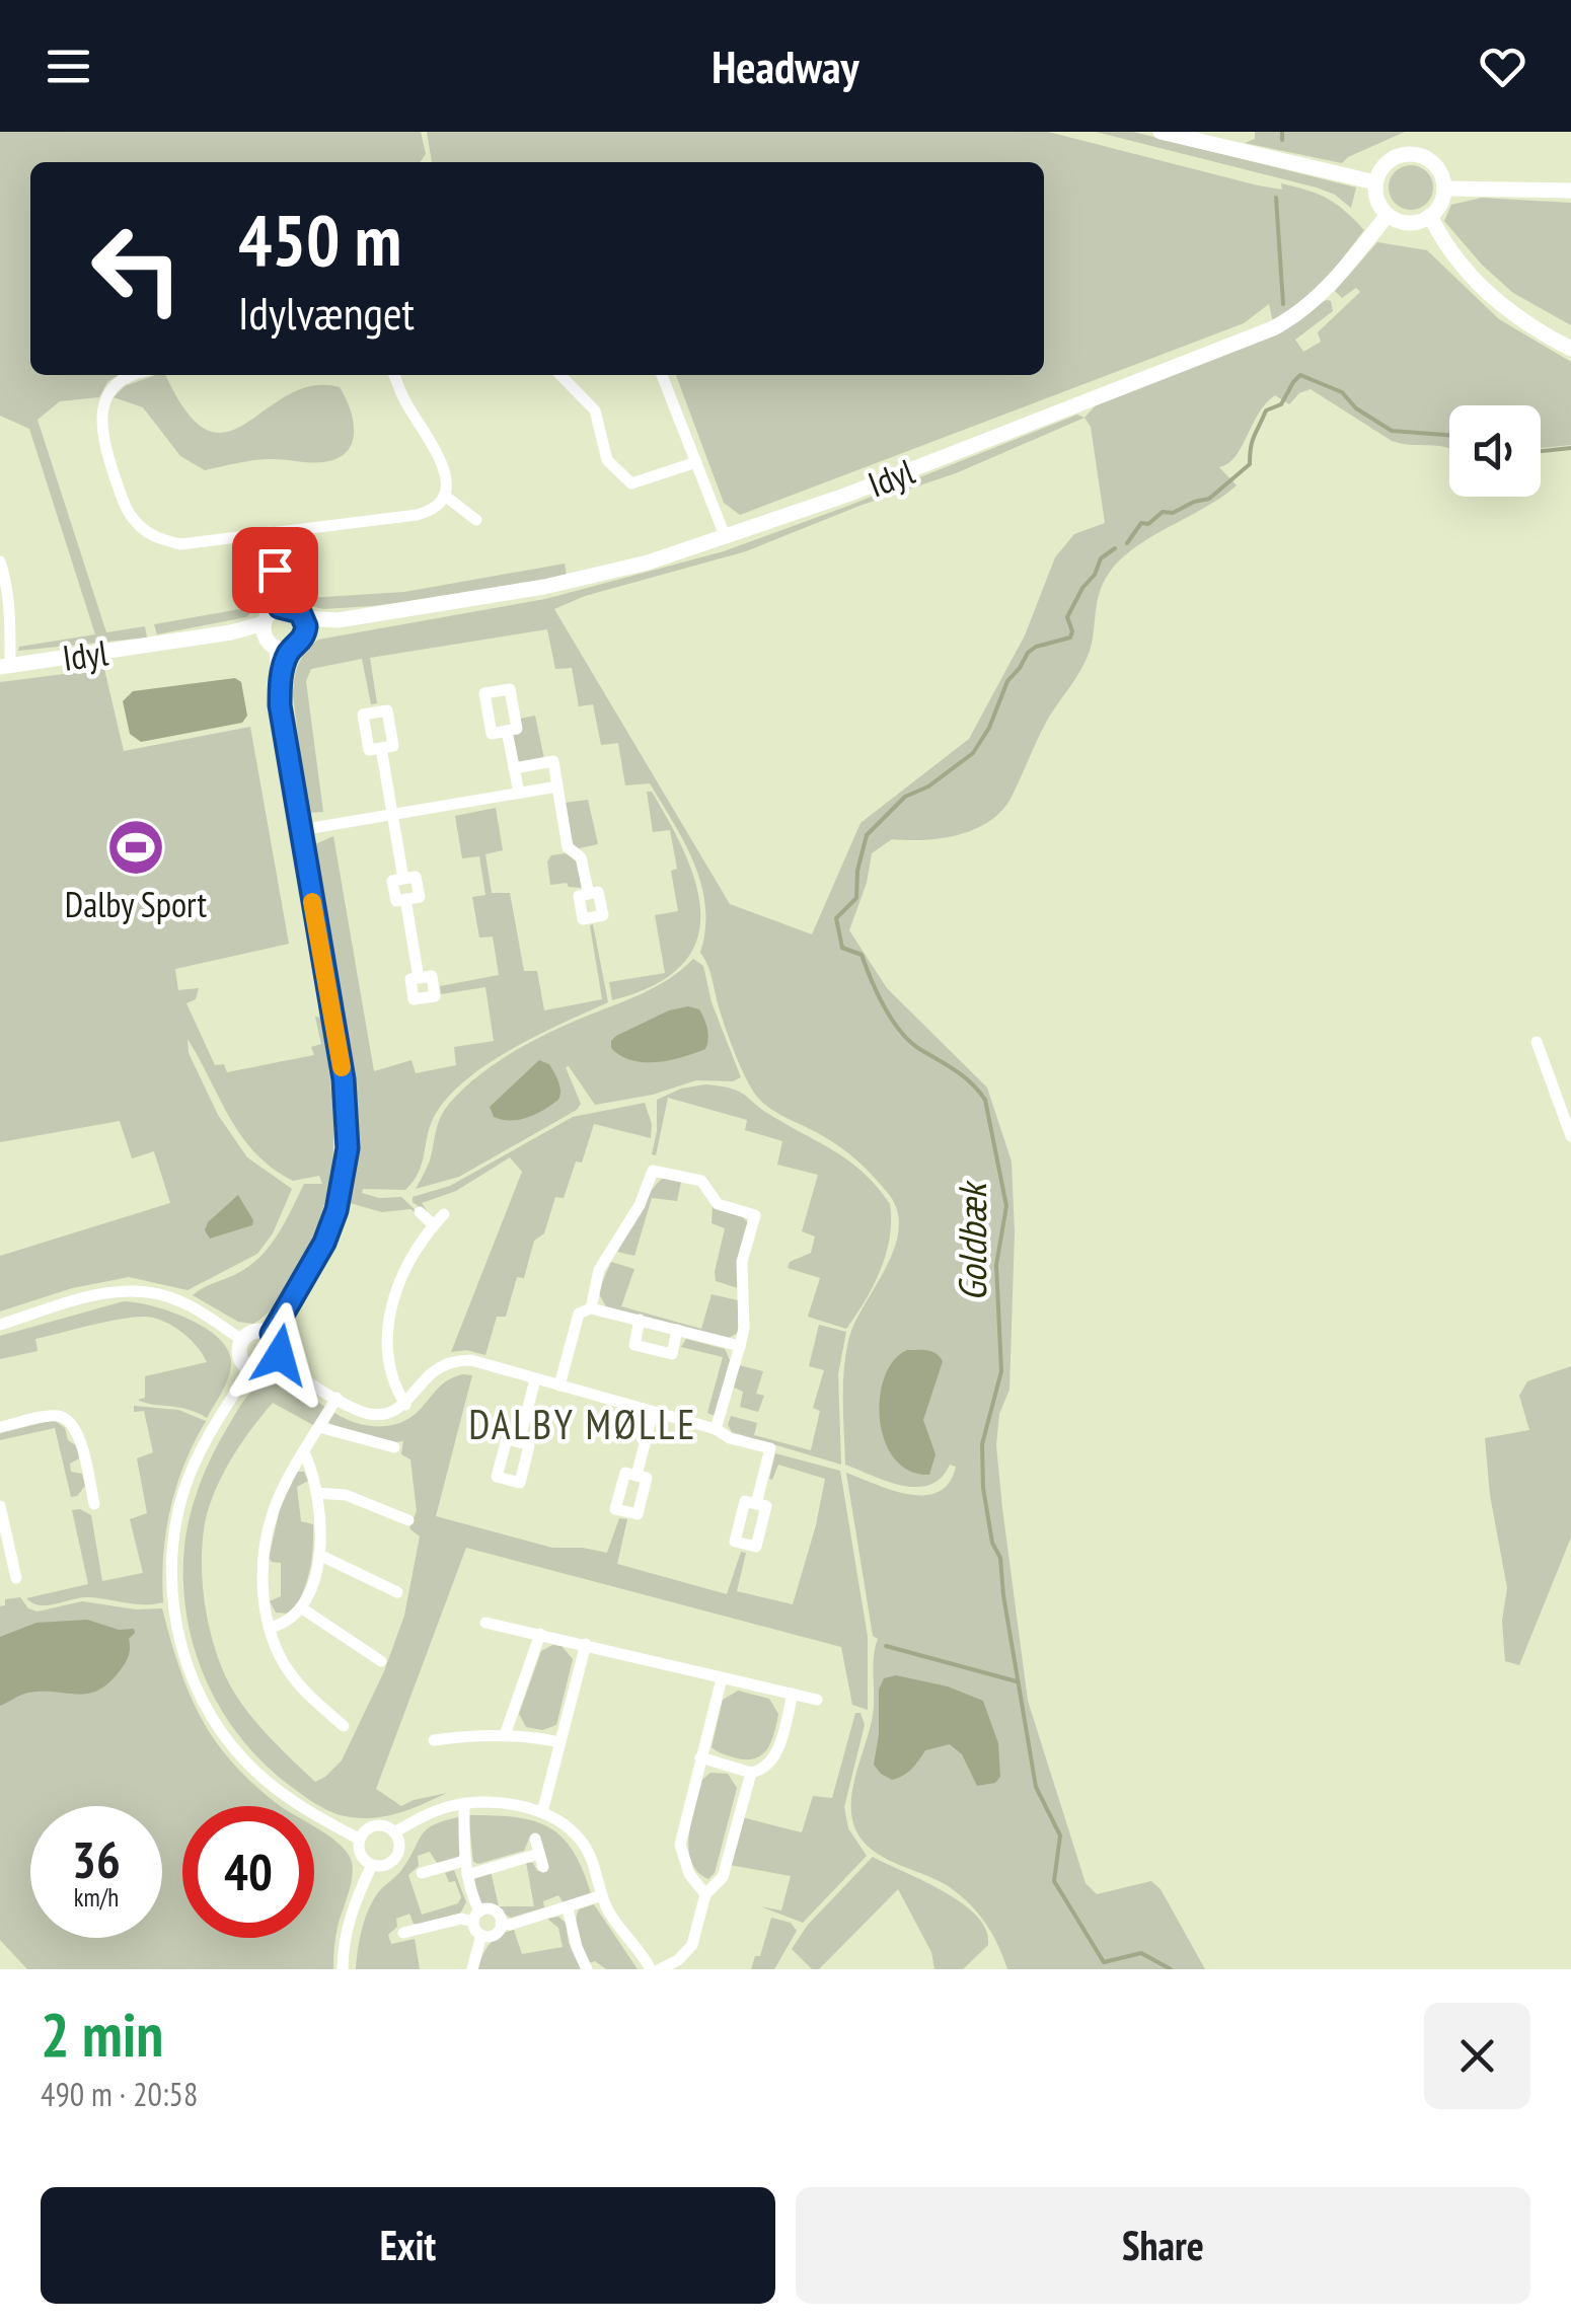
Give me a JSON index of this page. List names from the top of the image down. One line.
{"streets":{"street":["Idyl"]},"districts":["DALBY MØLLE"],"water":["Goldbæk"],"places":{"sports":["Dalby Sport"]},"page":{"header":"Headway","turn":["450 m","Idylvænget"],"speed":"36 km/h","limit":"40","heading":["2 min","490 m · 20:58"],"buttons":["Exit","Share"]}}
